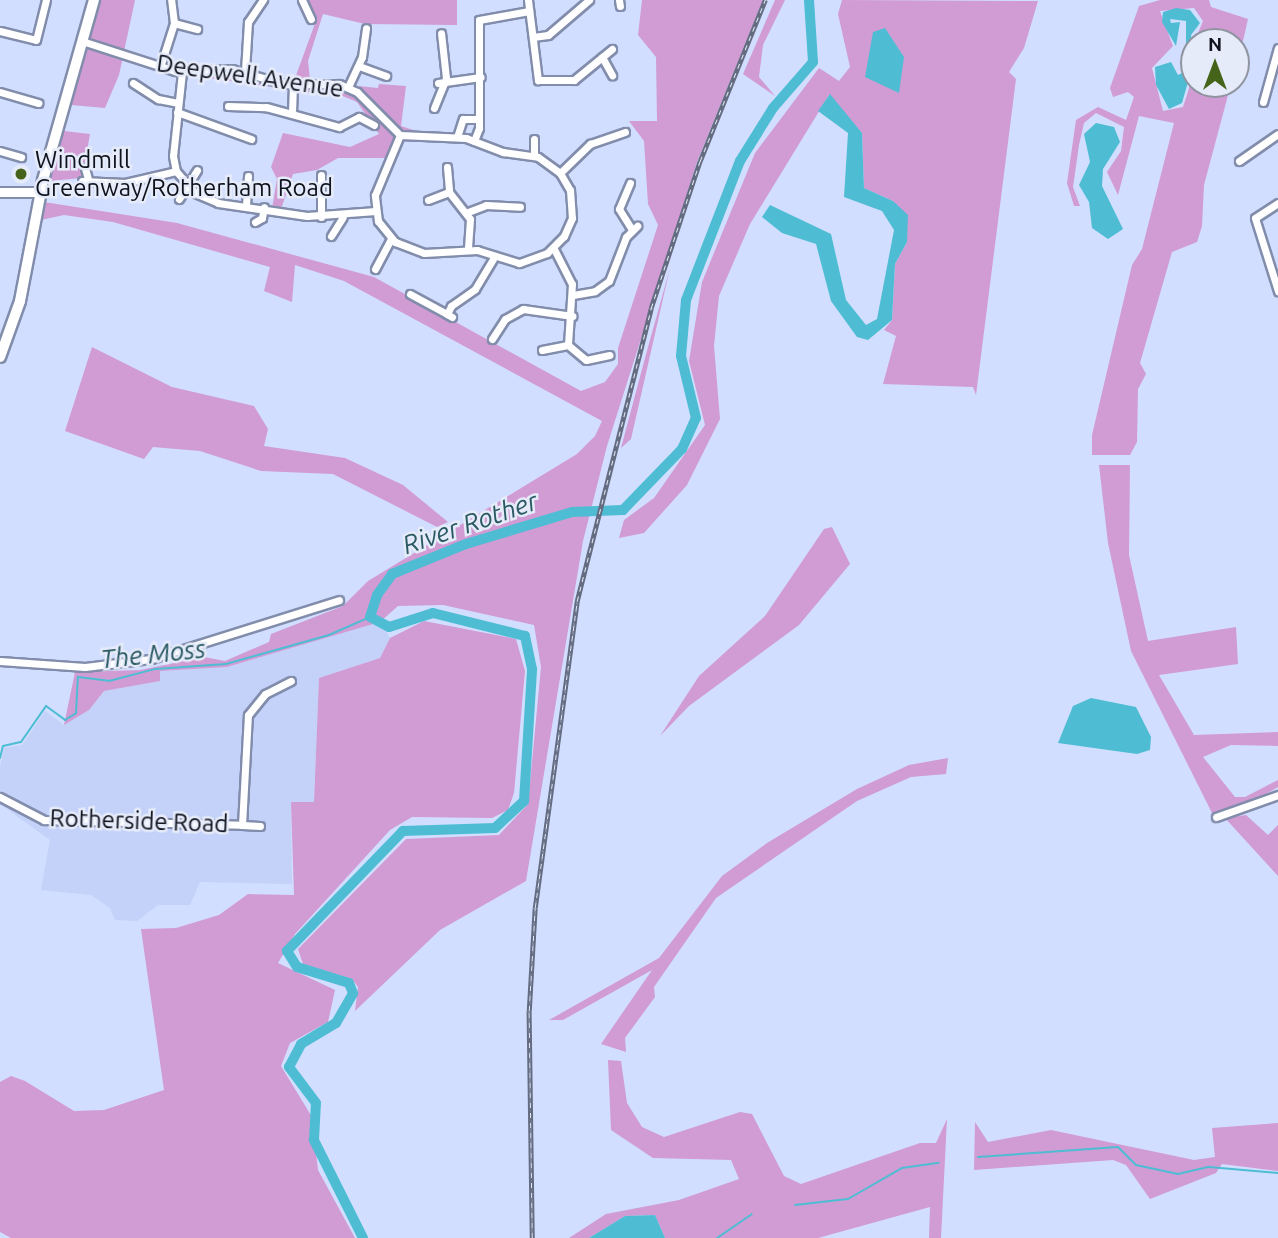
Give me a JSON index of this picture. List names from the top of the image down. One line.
{"streets":{"street":["Deepwell Avenue","Rotherside Road"]},"water":["River Rother","The Moss"],"places":["Windmill Greenway/Rotherham Road"],"north":"top"}
